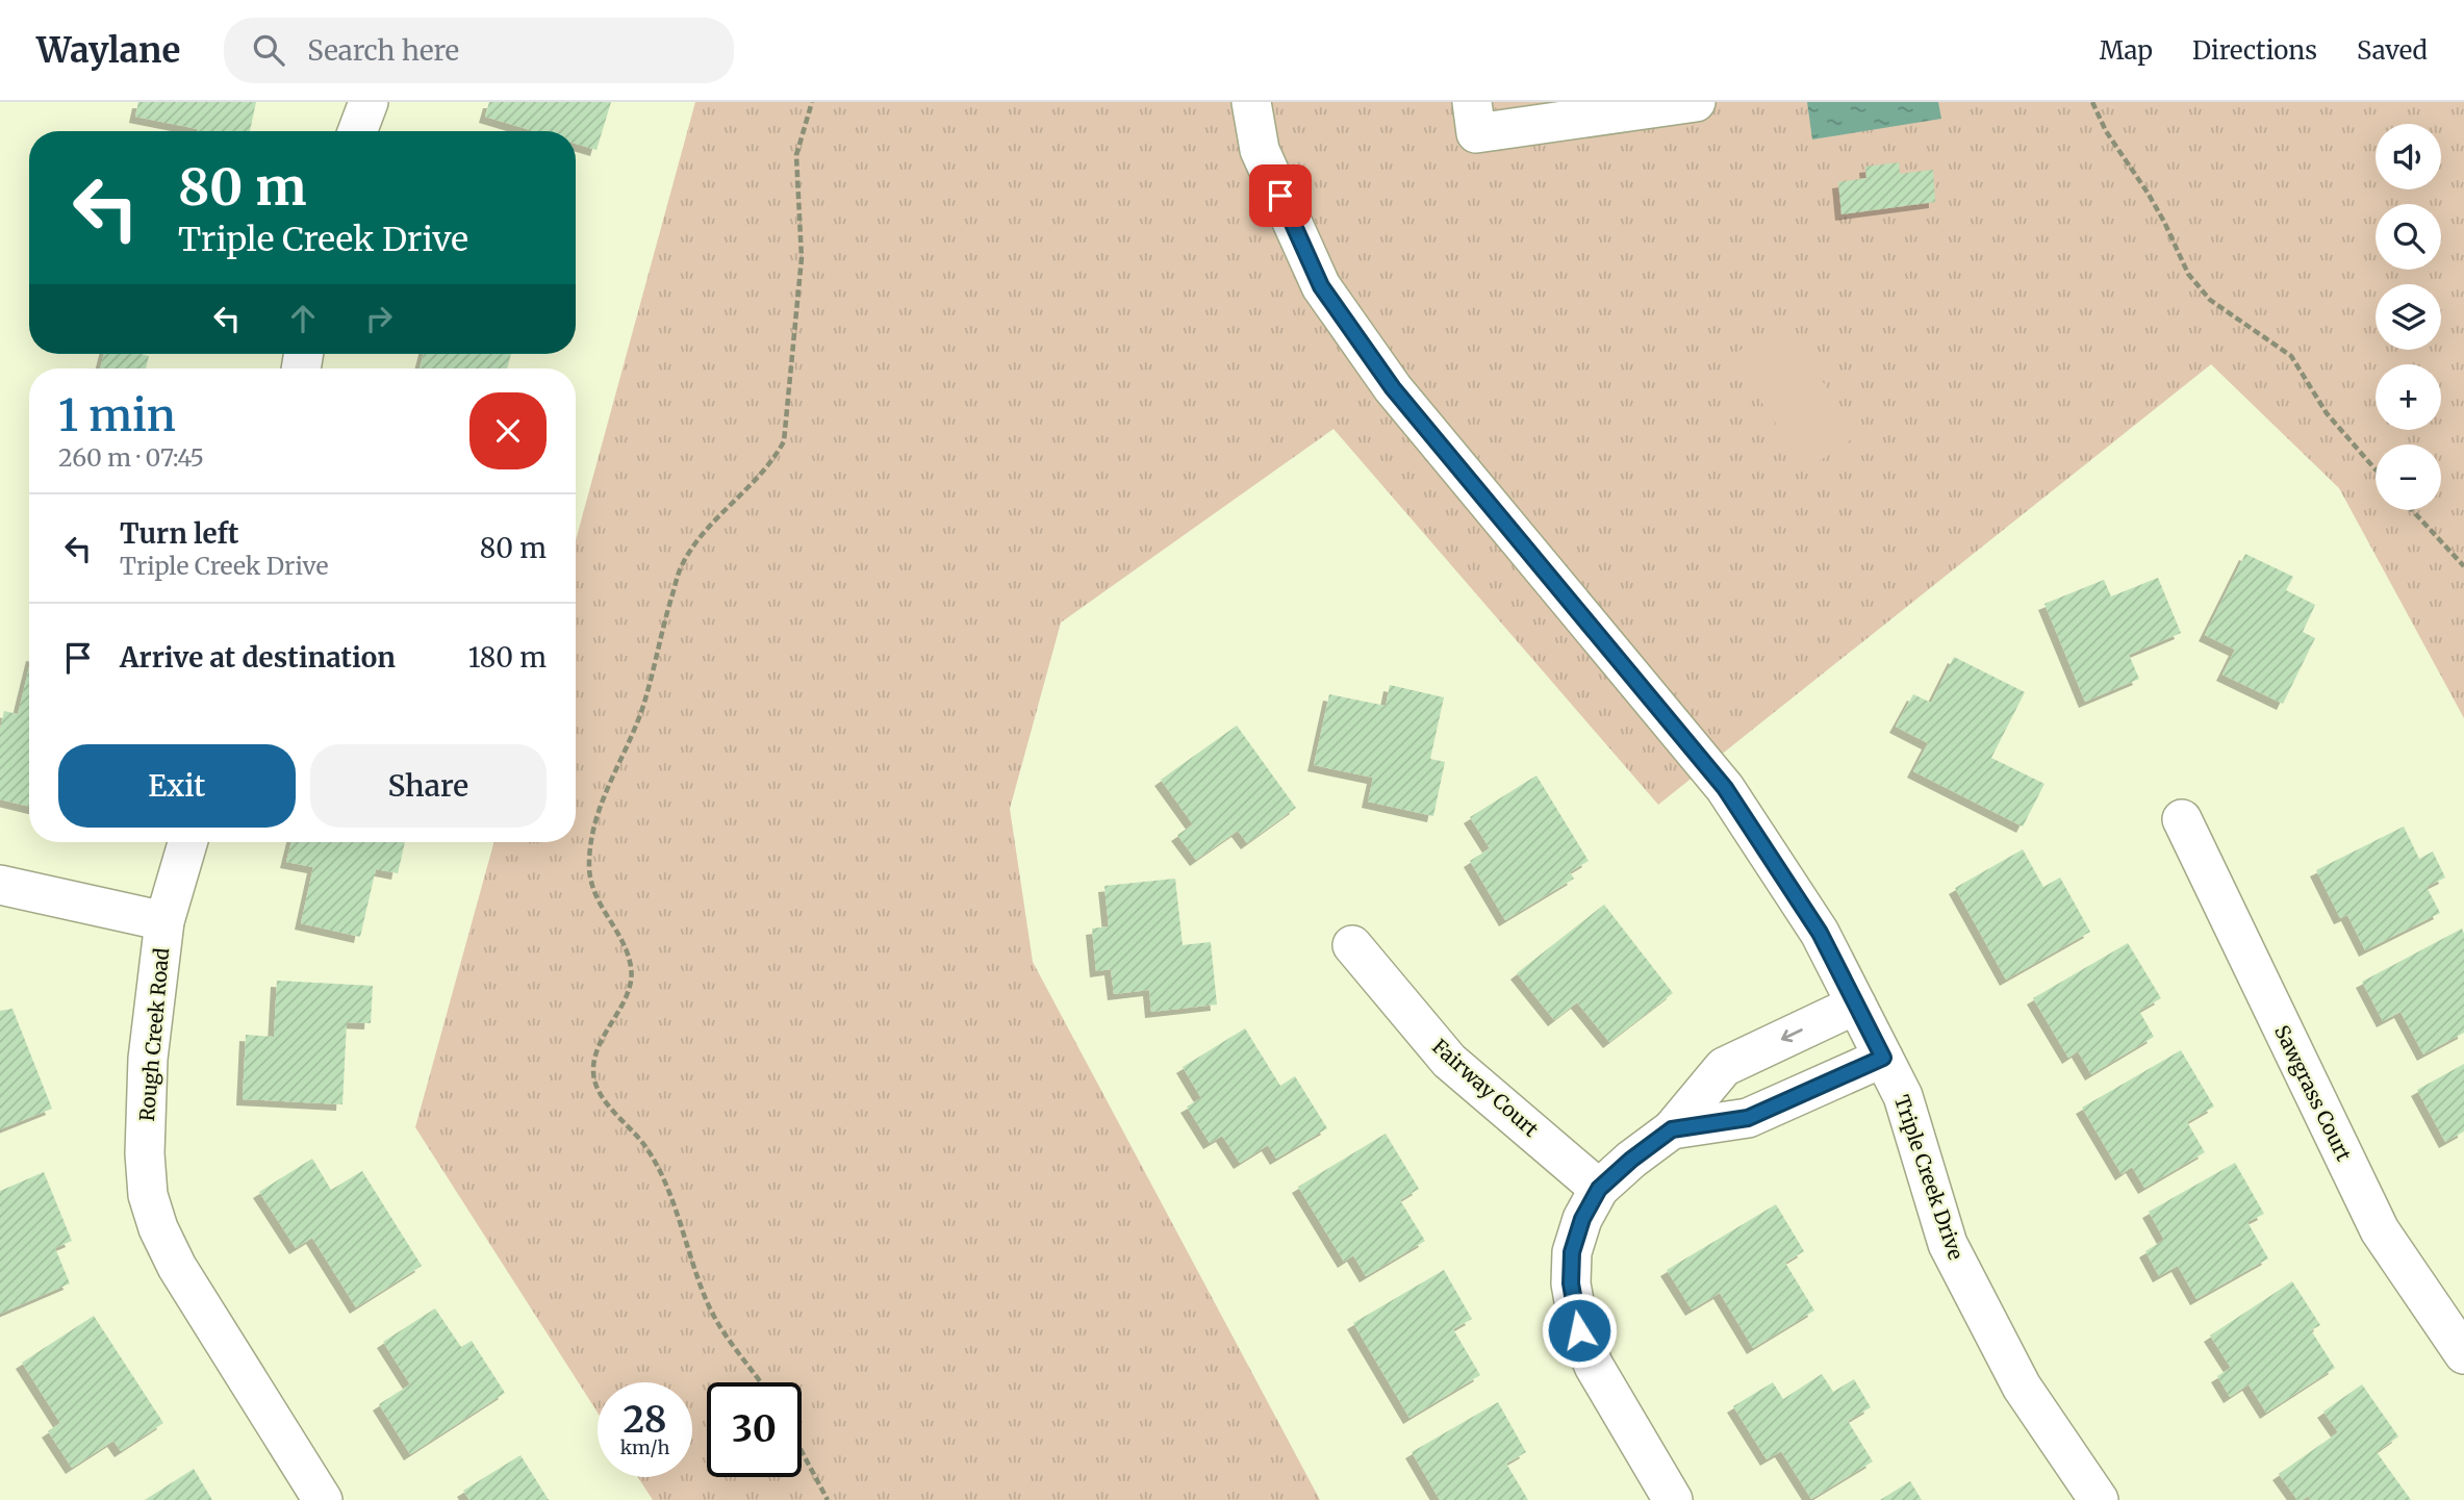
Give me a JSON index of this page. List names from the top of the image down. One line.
{"streets":{"street":["Rough Creek Road","Fairway Court","Sawgrass Court","Triple Creek Drive"]},"page":{"header":"Waylane","search":"Search here","nav":["Map","Directions","Saved"],"map_buttons":["+","−"],"turn":["80 m","Triple Creek Drive"],"heading":["1 min","260 m · 07:45"],"list":[{"name":"Turn left","note":"Triple Creek Drive","value":"80 m"},{"name":"Arrive at destination","value":"180 m"}],"buttons":["Exit","Share"],"speed":"28 km/h","limit":"30"}}
